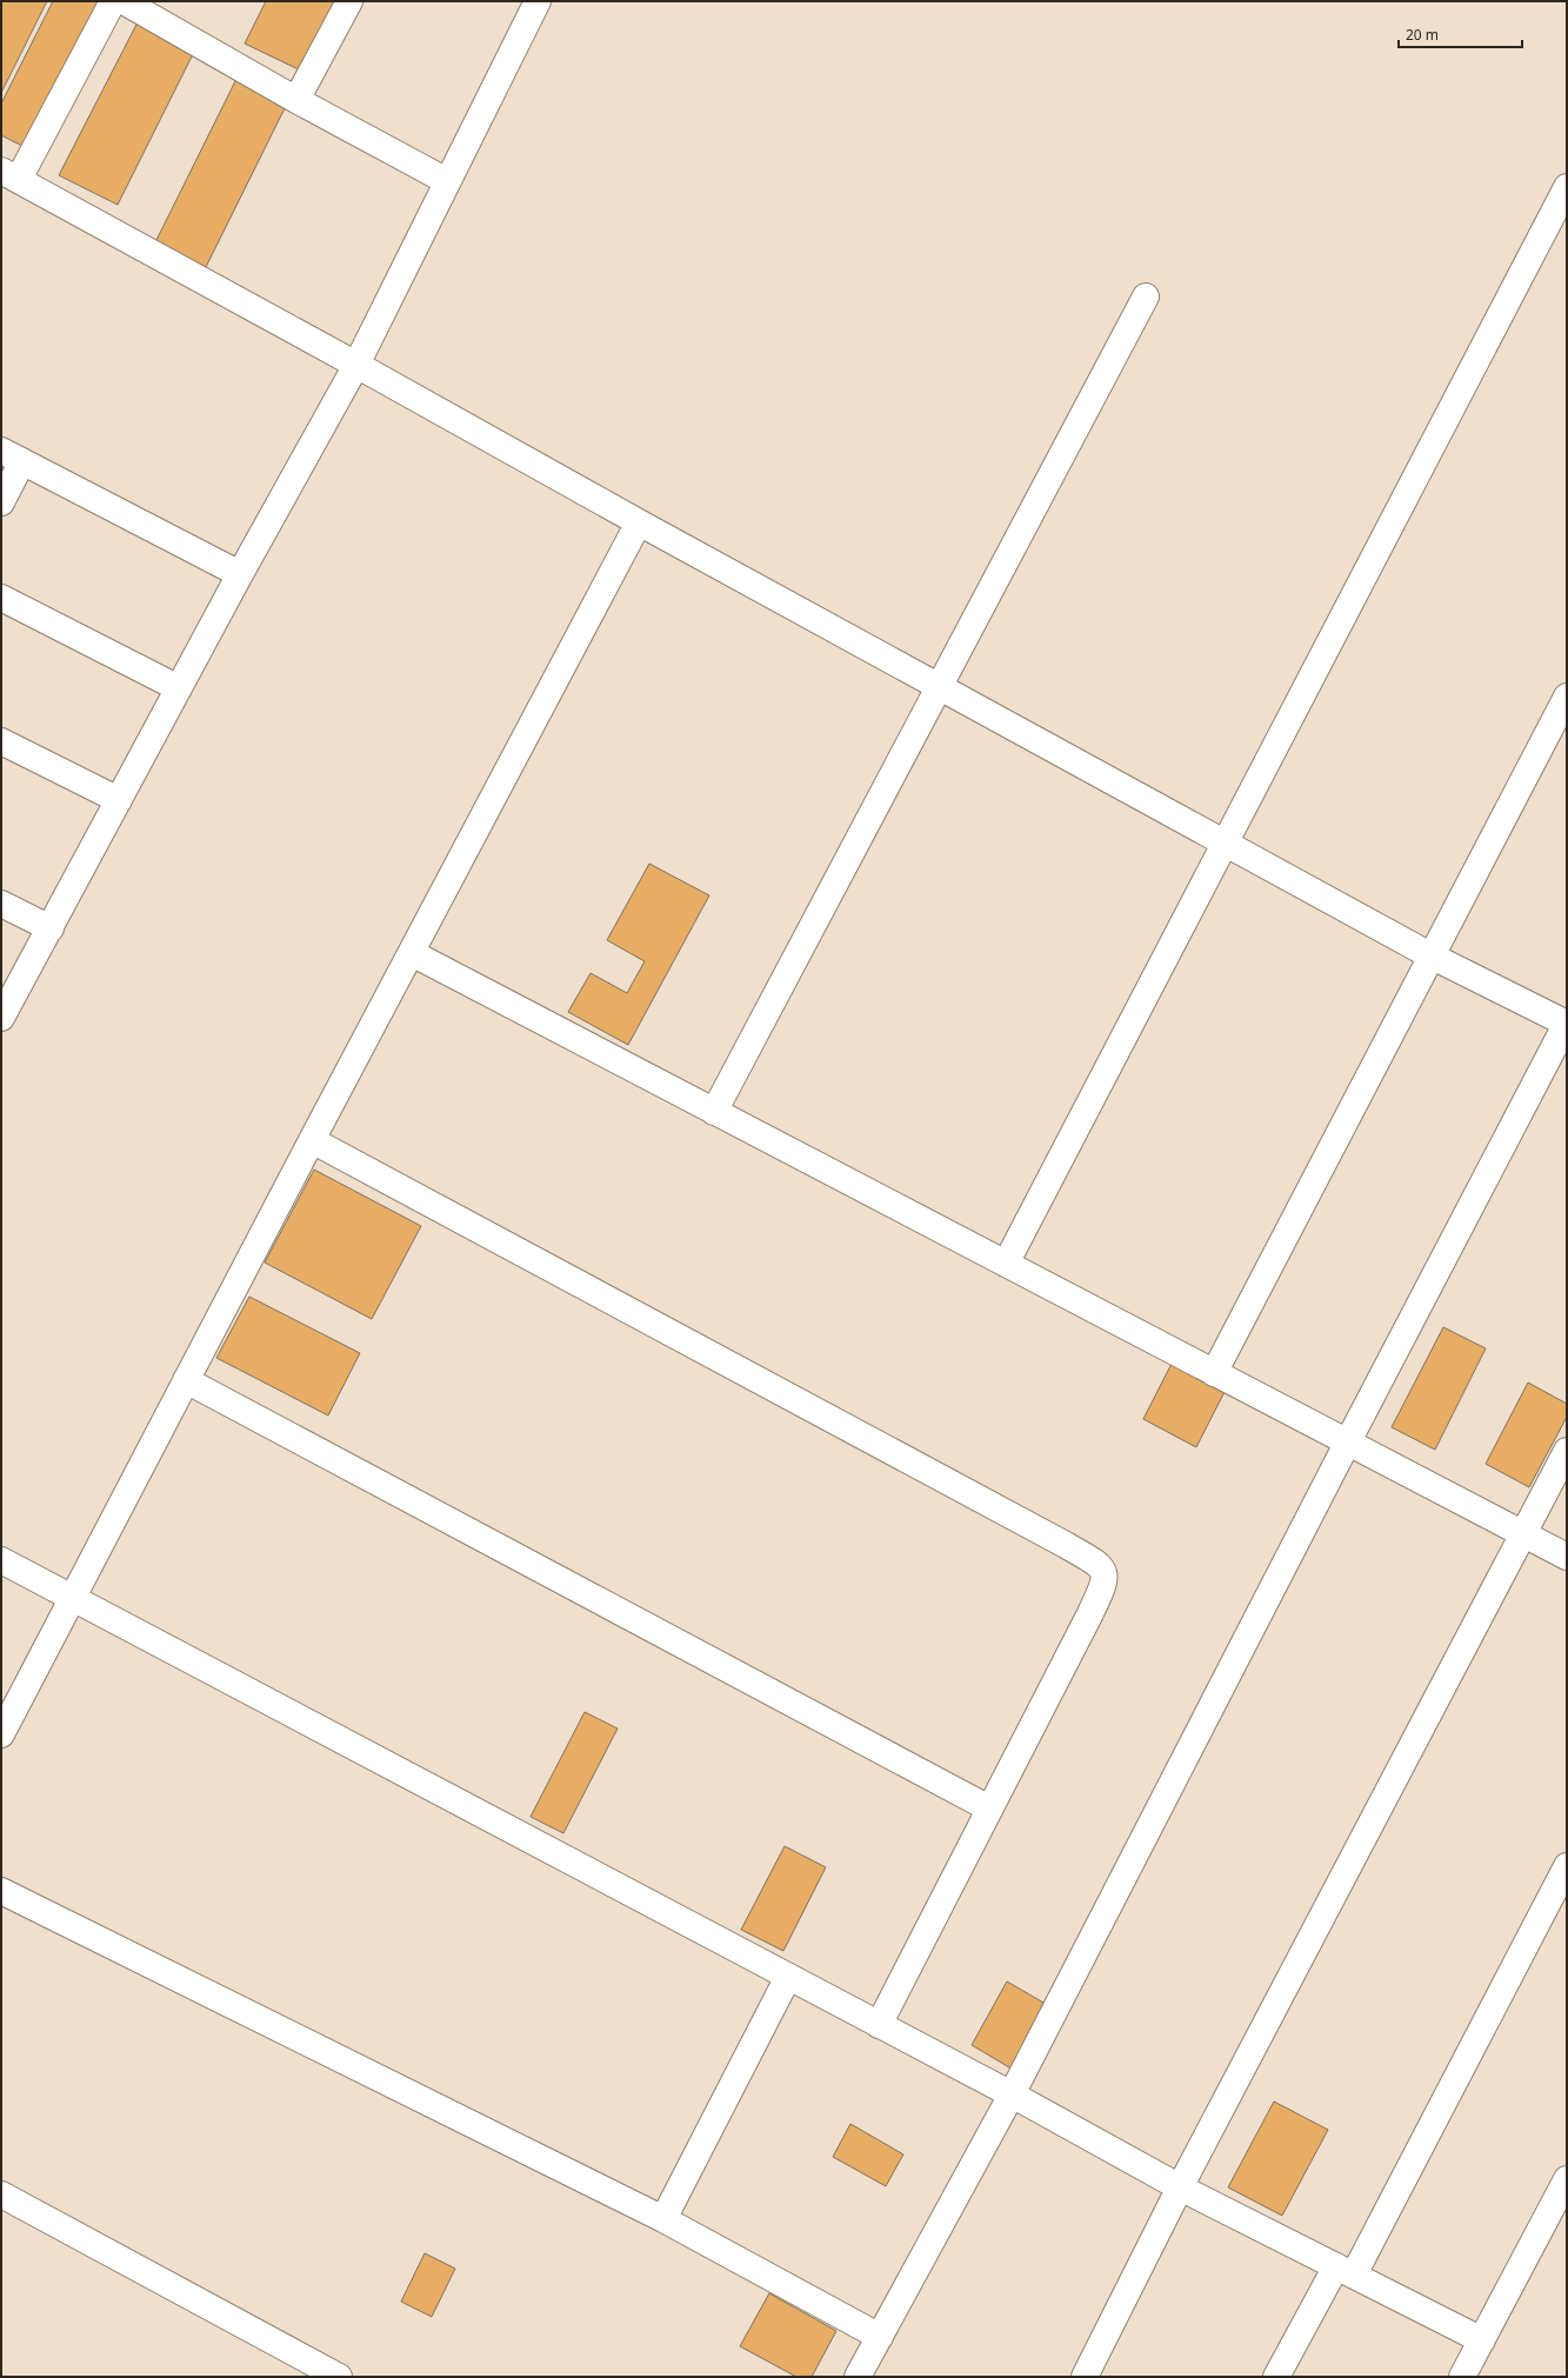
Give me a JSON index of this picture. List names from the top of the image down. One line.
{"scale_bar":"20 m"}
